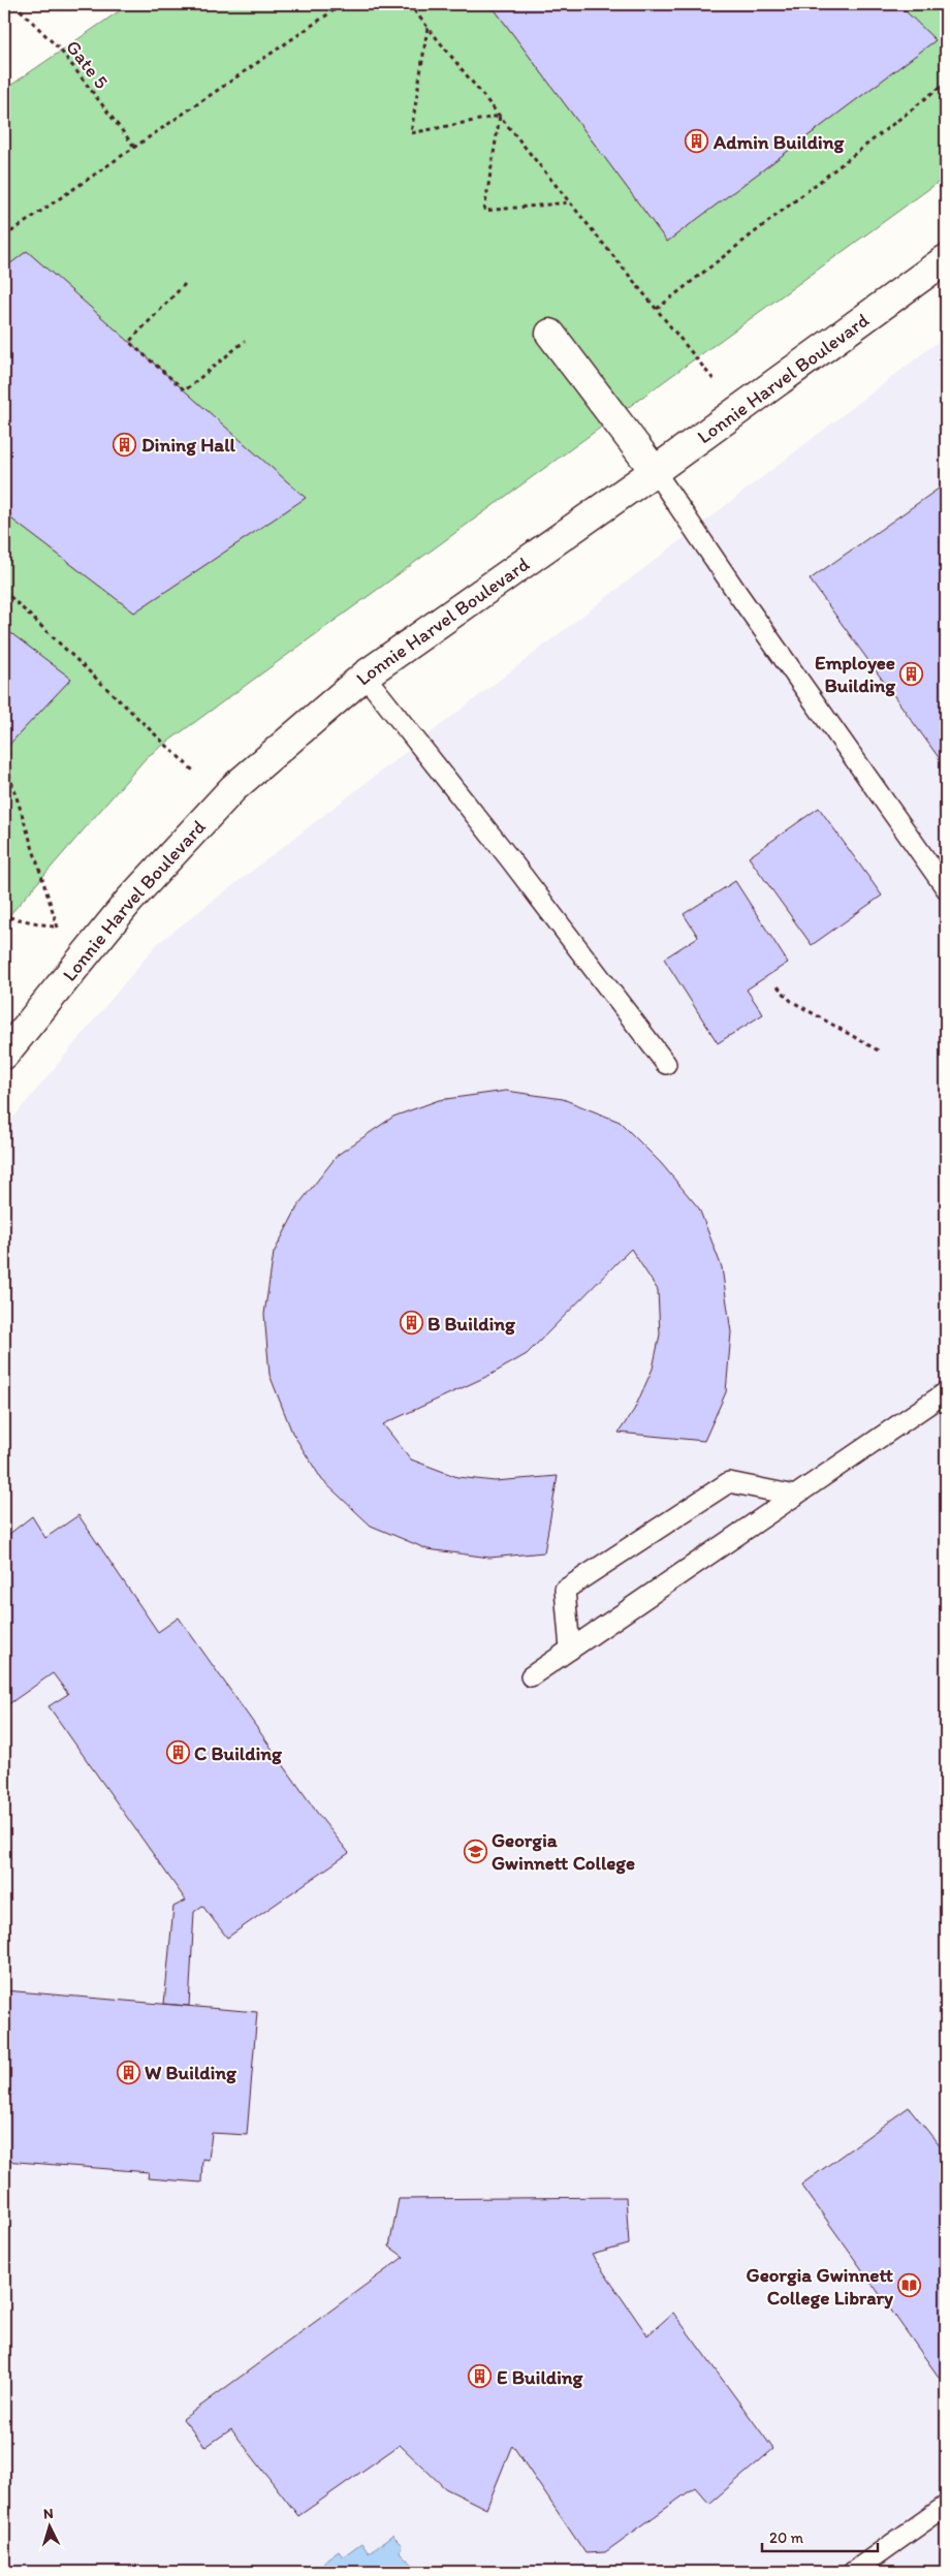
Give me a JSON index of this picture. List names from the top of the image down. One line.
{"streets":{"street":["Lonnie Harvel Boulevard"],"path":["Gate 5"]},"places":{"building":["Admin Building","Dining Hall","Employee Building","B Building","C Building","W Building","E Building"],"school or university":["Georgia Gwinnett College"],"library":["Georgia Gwinnett College Library"]},"scale_bar":"20 m","north":"top"}
